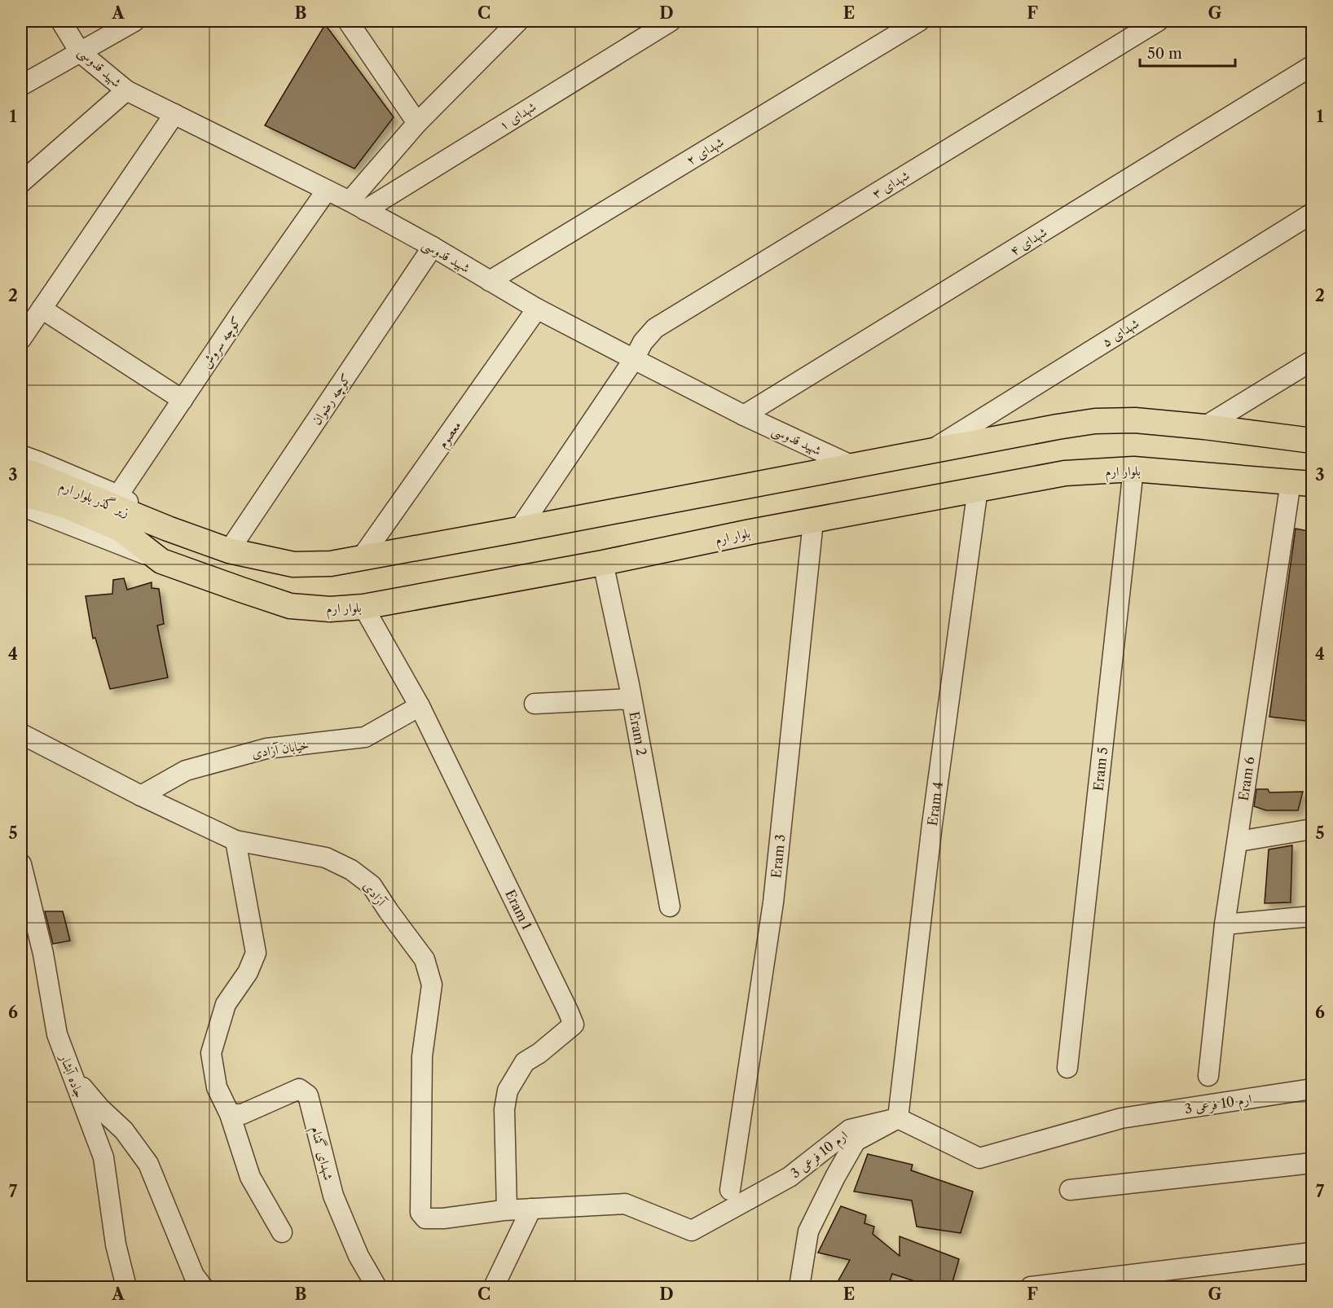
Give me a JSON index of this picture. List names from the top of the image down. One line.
{"streets":{"main road":["بلوار ارم","زیر گذر بلوار ارم"],"street":["شهید قدوسی","شهدای ۱","شهدای ۲","شهدای ۳","شهدای ۴","شهدای ۵","کوچه سروش","کوچه رضوان","معصوم","Eram 2","خیابان آزادی","Eram 5","Eram 6","Eram 4","Eram 3","آزادی","Eram 1","جاده آبشار","ارم 10 فرعی 3","شهدای گمنام"]},"crossings":[["شهید قدوسی","شهدای ۱"],["شهید قدوسی","شهدای ۲"],["شهید قدوسی","شهدای ۳"],["شهید قدوسی","شهدای ۴"],["شهید قدوسی","کوچه سروش"],["شهید قدوسی","کوچه رضوان"],["شهید قدوسی","معصوم"],["بلوار ارم","زیر گذر بلوار ارم"],["بلوار ارم","Eram 2"],["بلوار ارم","Eram 5"],["بلوار ارم","Eram 6"],["بلوار ارم","Eram 4"],["بلوار ارم","Eram 3"],["بلوار ارم","Eram 1"],["خیابان آزادی","آزادی"],["خیابان آزادی","Eram 1"],["Eram 4","ارم 10 فرعی 3"],["آزادی","ارم 10 فرعی 3"],["Eram 1","ارم 10 فرعی 3"]],"scale_bar":"50 m","grid":{"columns":["A","B","C","D","E","F","G"],"rows":["1","2","3","4","5","6","7"]}}
